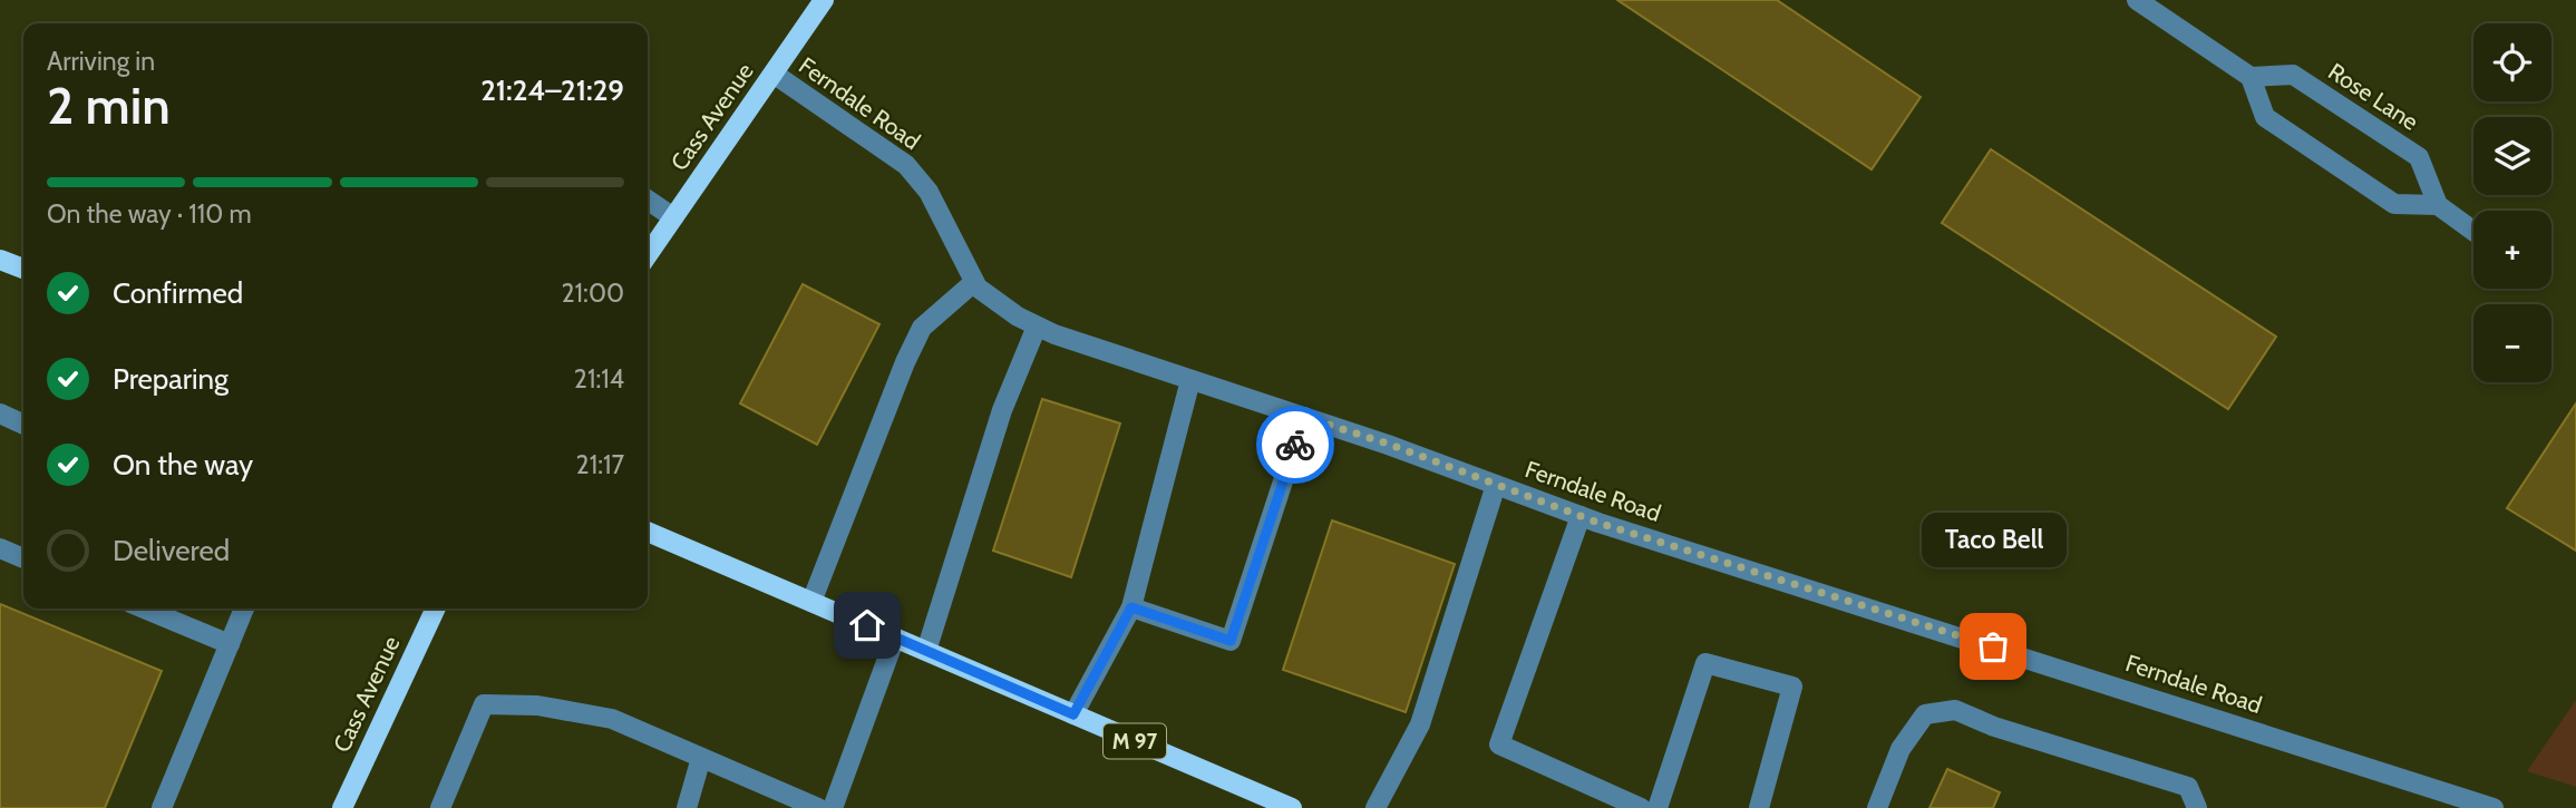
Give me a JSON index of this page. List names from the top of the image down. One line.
{"streets":{"main road":["Cass Avenue","M 97"],"street":["Rose Lane","Ferndale Road"]},"crossings":[["Ferndale Road","Cass Avenue"]],"places":["Taco Bell"],"page":{"map_buttons":["+","−"],"heading":["2 min","Arriving in","21:24–21:29"],"bar":"On the way · 110 m","list":[["Confirmed","21:00"],["Preparing","21:14"],["On the way","21:17"],"Delivered"],"bubble":"Taco Bell"}}
